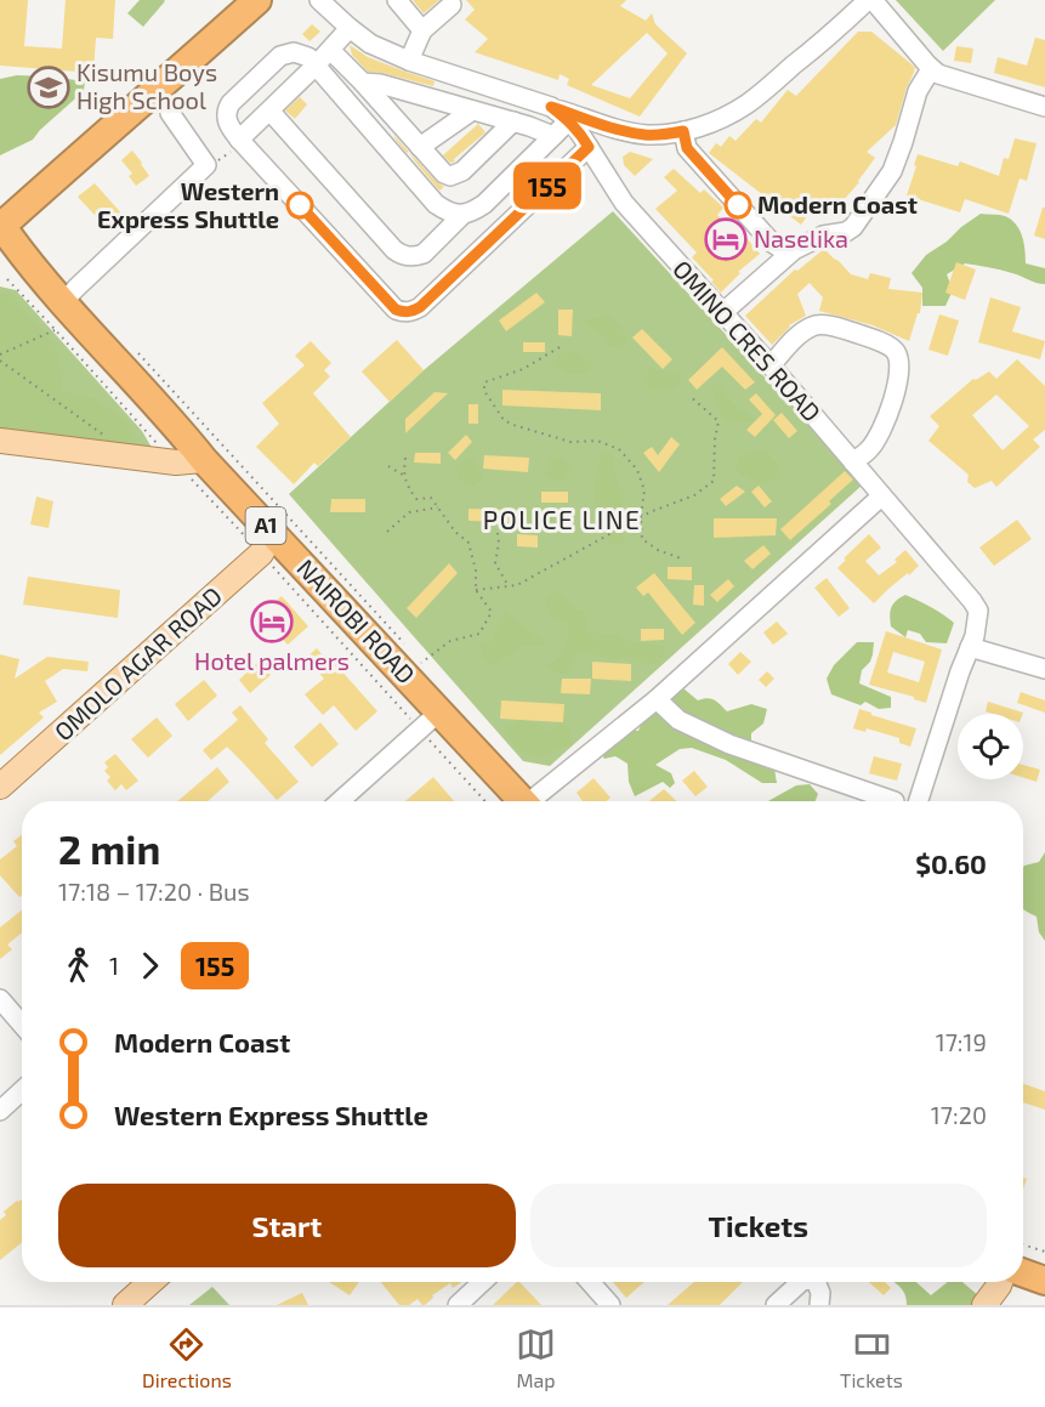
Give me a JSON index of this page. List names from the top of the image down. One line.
{"streets":{"highway":["A1","NAIROBI ROAD"],"main road":["OMOLO AGAR ROAD"],"street":["OMINO CRES ROAD"]},"crossings":[["NAIROBI ROAD","OMOLO AGAR ROAD"]],"districts":["POLICE LINE"],"places":{"school or university":["Kisumu Boys High School"],"other":["Western Express Shuttle","Modern Coast"],"hotel":["Naselika","Hotel palmers"]},"lines":["bus line 155"],"page":{"on_map":"155","heading":["2 min","17:18 – 17:20 · Bus","$0.60"],"legs":["1","155"],"list":[{"name":"Modern Coast","value":"17:19"},{"name":"Western Express Shuttle","value":"17:20"}],"buttons":["Start","Tickets"],"tabs":["Directions","Map","Tickets"]}}
